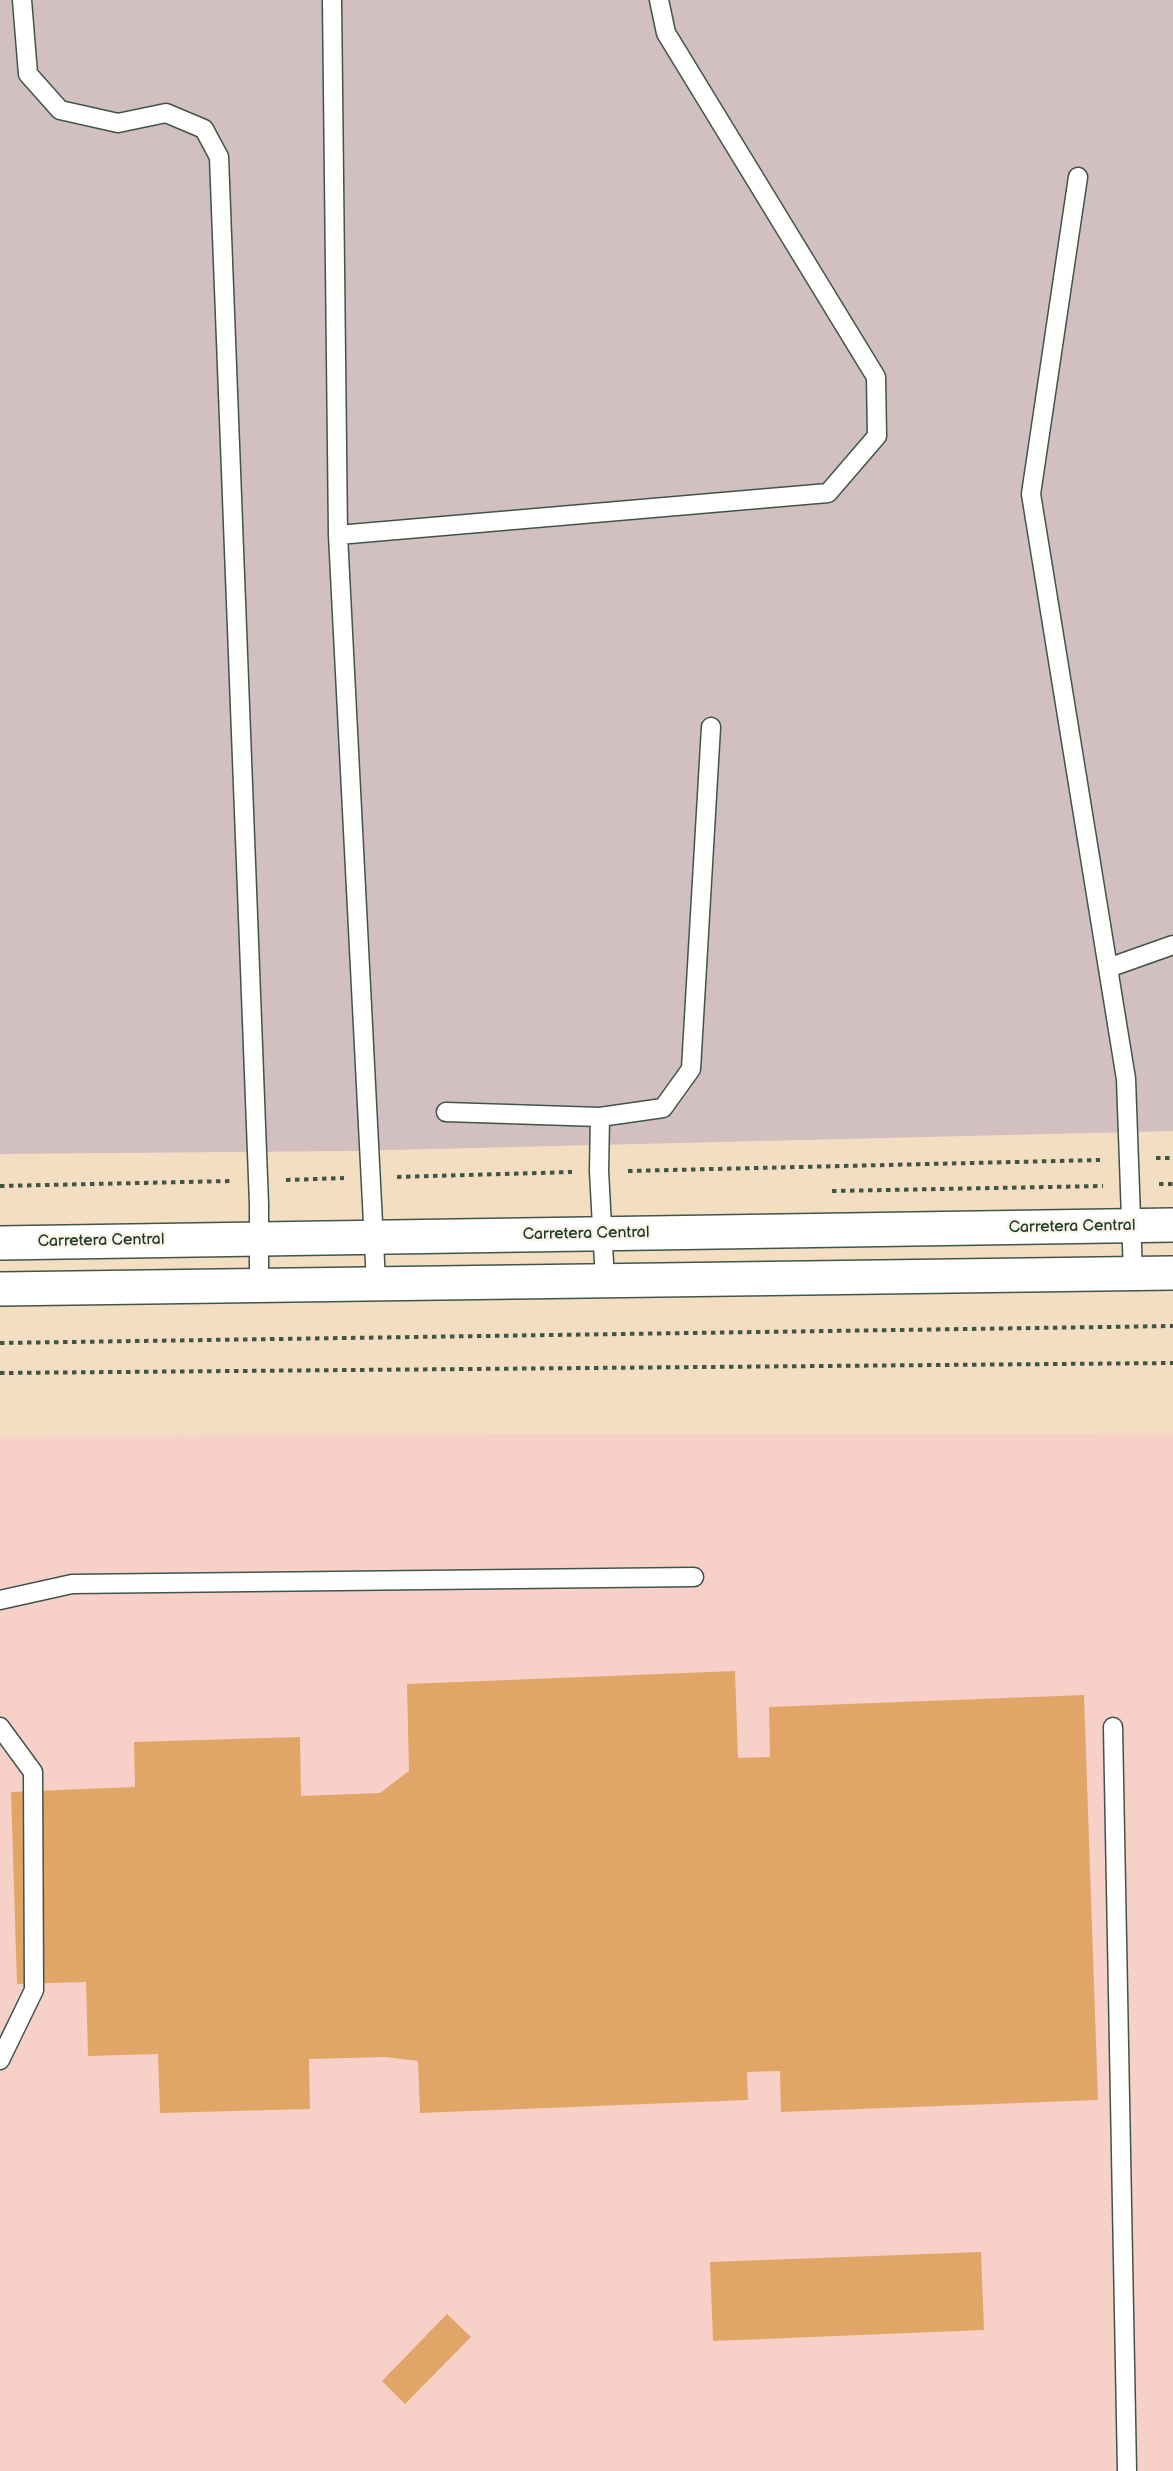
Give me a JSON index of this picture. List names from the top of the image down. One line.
{"streets":{"highway":["Carretera Central"]}}
